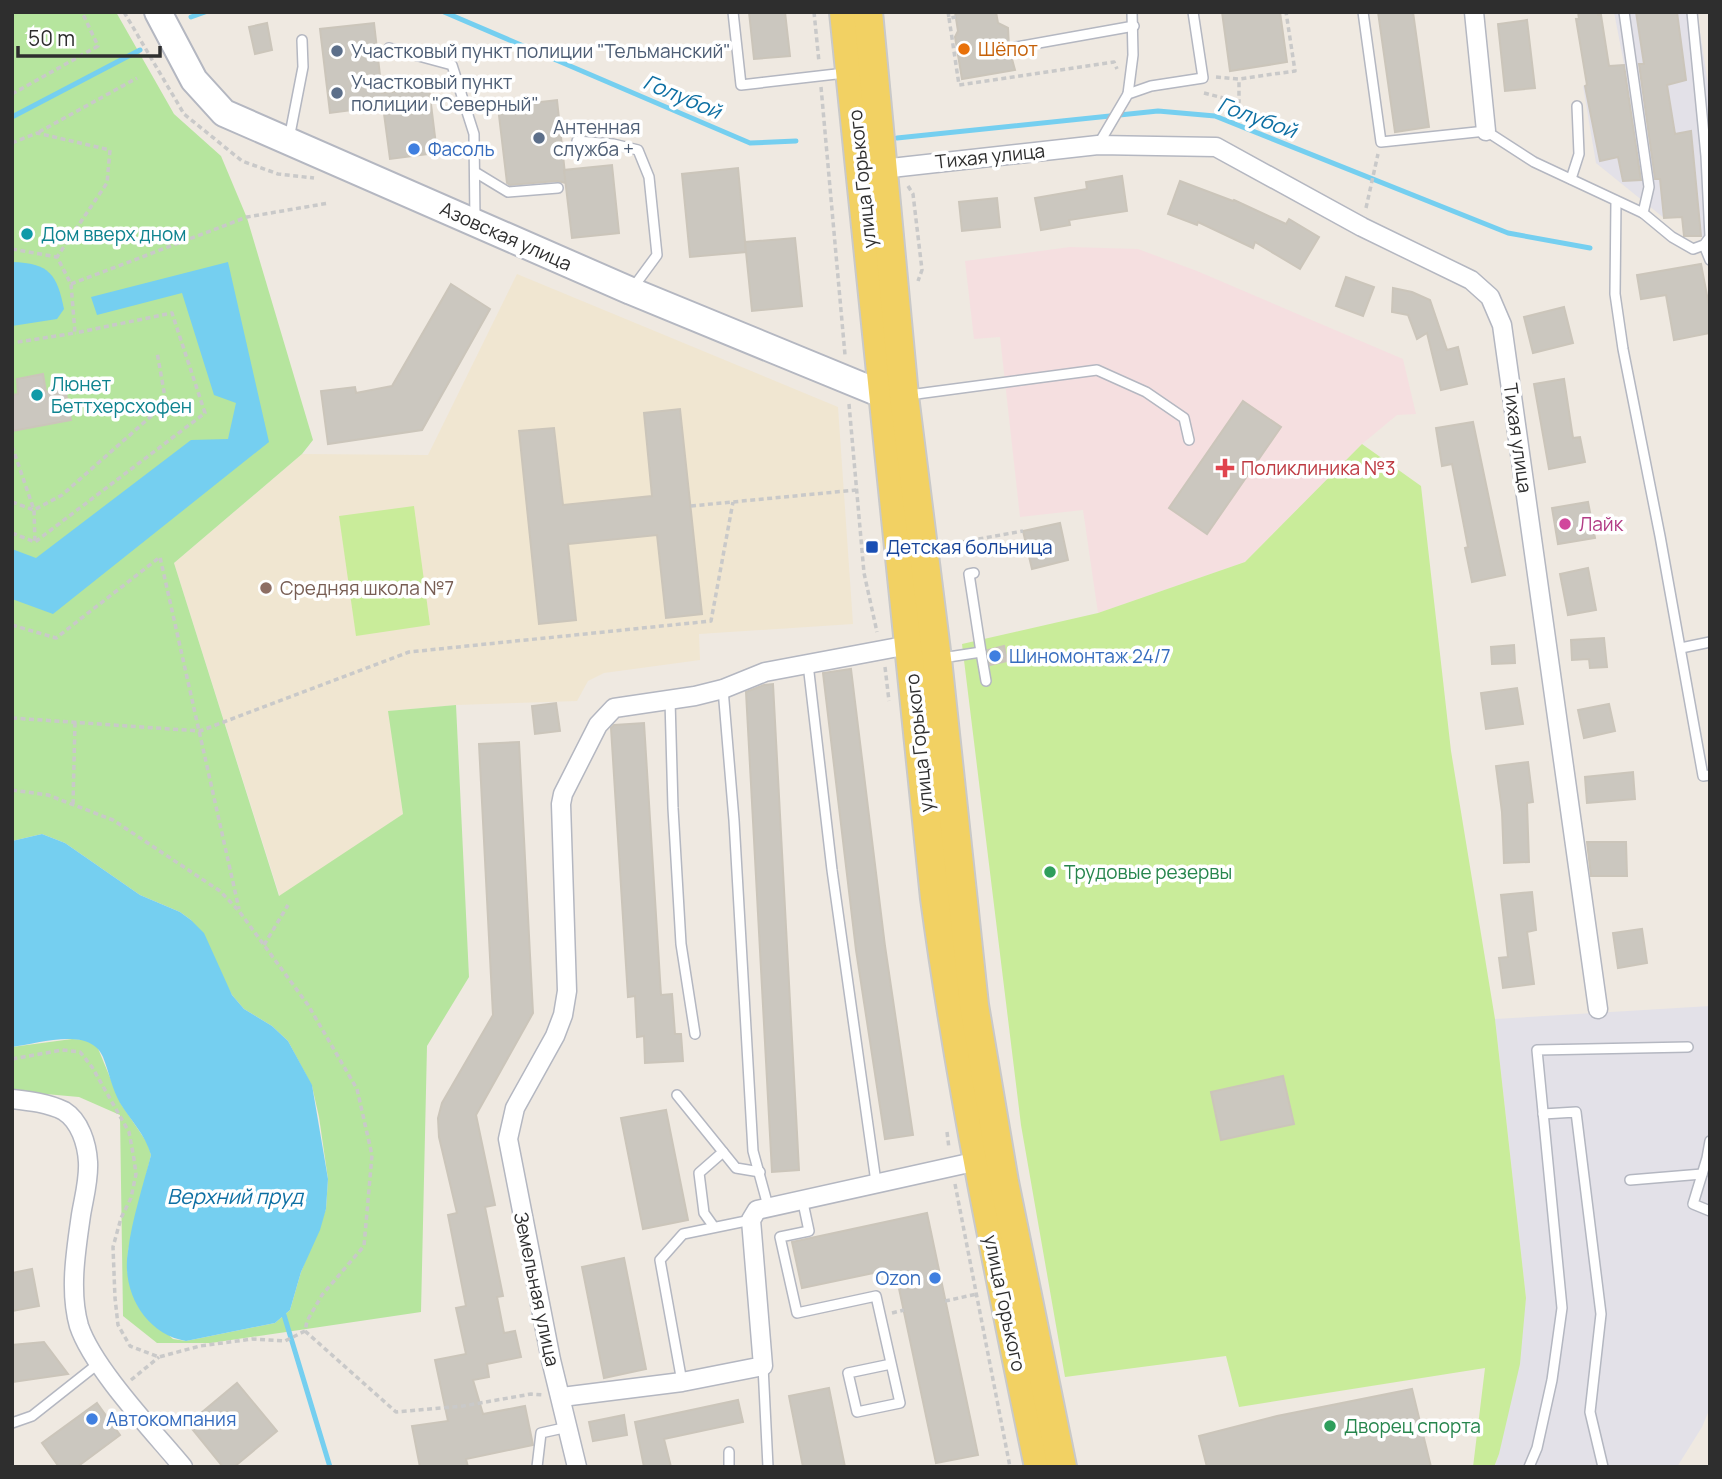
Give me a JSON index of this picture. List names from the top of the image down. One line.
{"streets":{"main road":["улица Горького","Азовская улица"],"street":["Тихая улица","Земельная улица"]},"crossings":[["Тихая улица","улица Горького"],["улица Горького","Азовская улица"],["улица Горького","Земельная улица"]],"water":["Голубой","Верхний пруд"],"places":{"other":["Шёпот","Участковый пункт полиции \"Тельманский\"","Участковый пункт полиции \"Северный\"","Антенная служба +","Фасоль","Дом вверх дном","Люнет Беттхерсхофен","Лайк","Средняя школа №7","Шиномонтаж 24/7","Трудовые резервы","Ozon","Автокомпания","Дворец спорта"],"health":["Поликлиника №3"],"transit":["Детская больница"]},"scale_bar":"50 m"}
